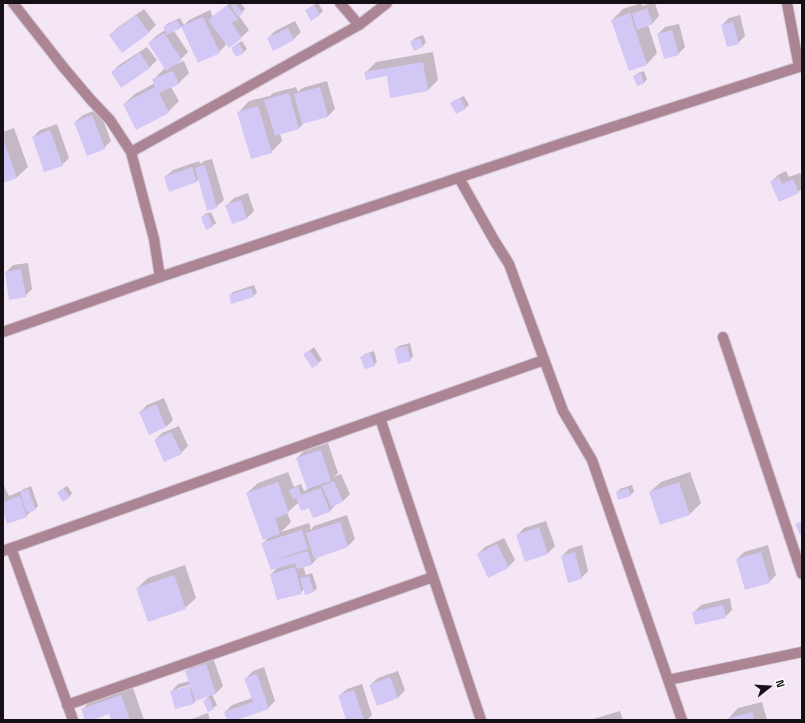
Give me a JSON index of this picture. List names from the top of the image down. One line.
{"north":"right"}
